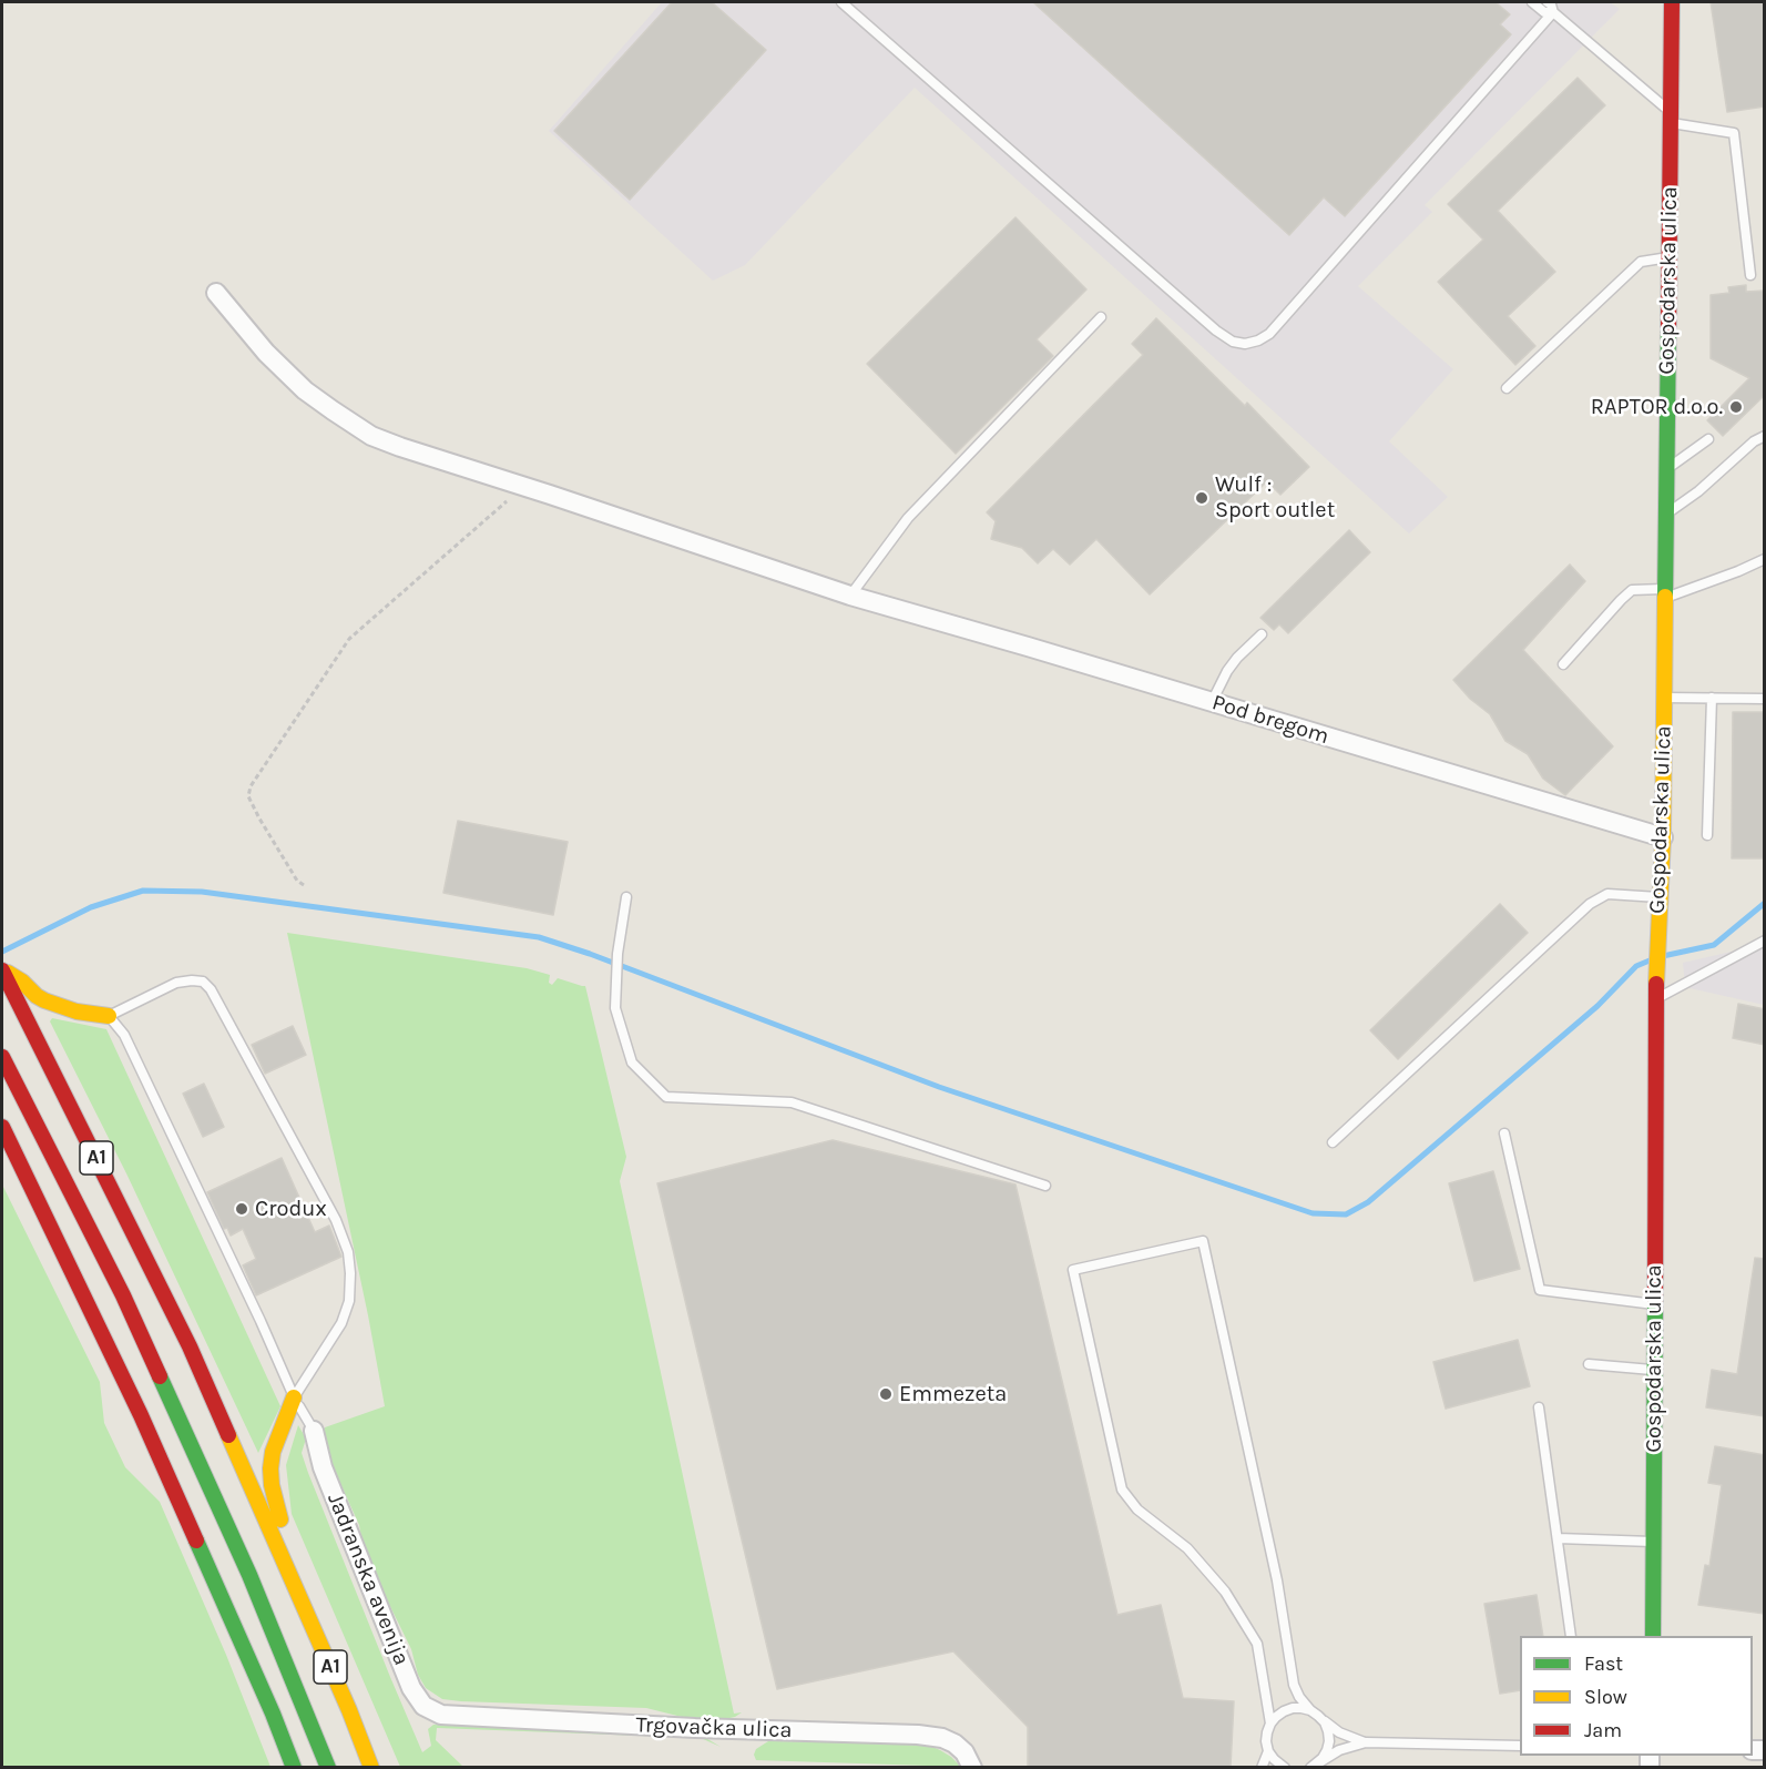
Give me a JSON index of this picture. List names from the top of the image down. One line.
{"streets":{"main road":["Gospodarska ulica","A1"],"street":["Pod bregom","Jadranska avenija","Trgovačka ulica"]},"crossings":[["Gospodarska ulica","Pod bregom"],["Jadranska avenija","Trgovačka ulica"]],"places":["RAPTOR d.o.o.","Wulf : Sport outlet","Crodux","Emmezeta"],"legend":["Fast","Slow","Jam"]}
